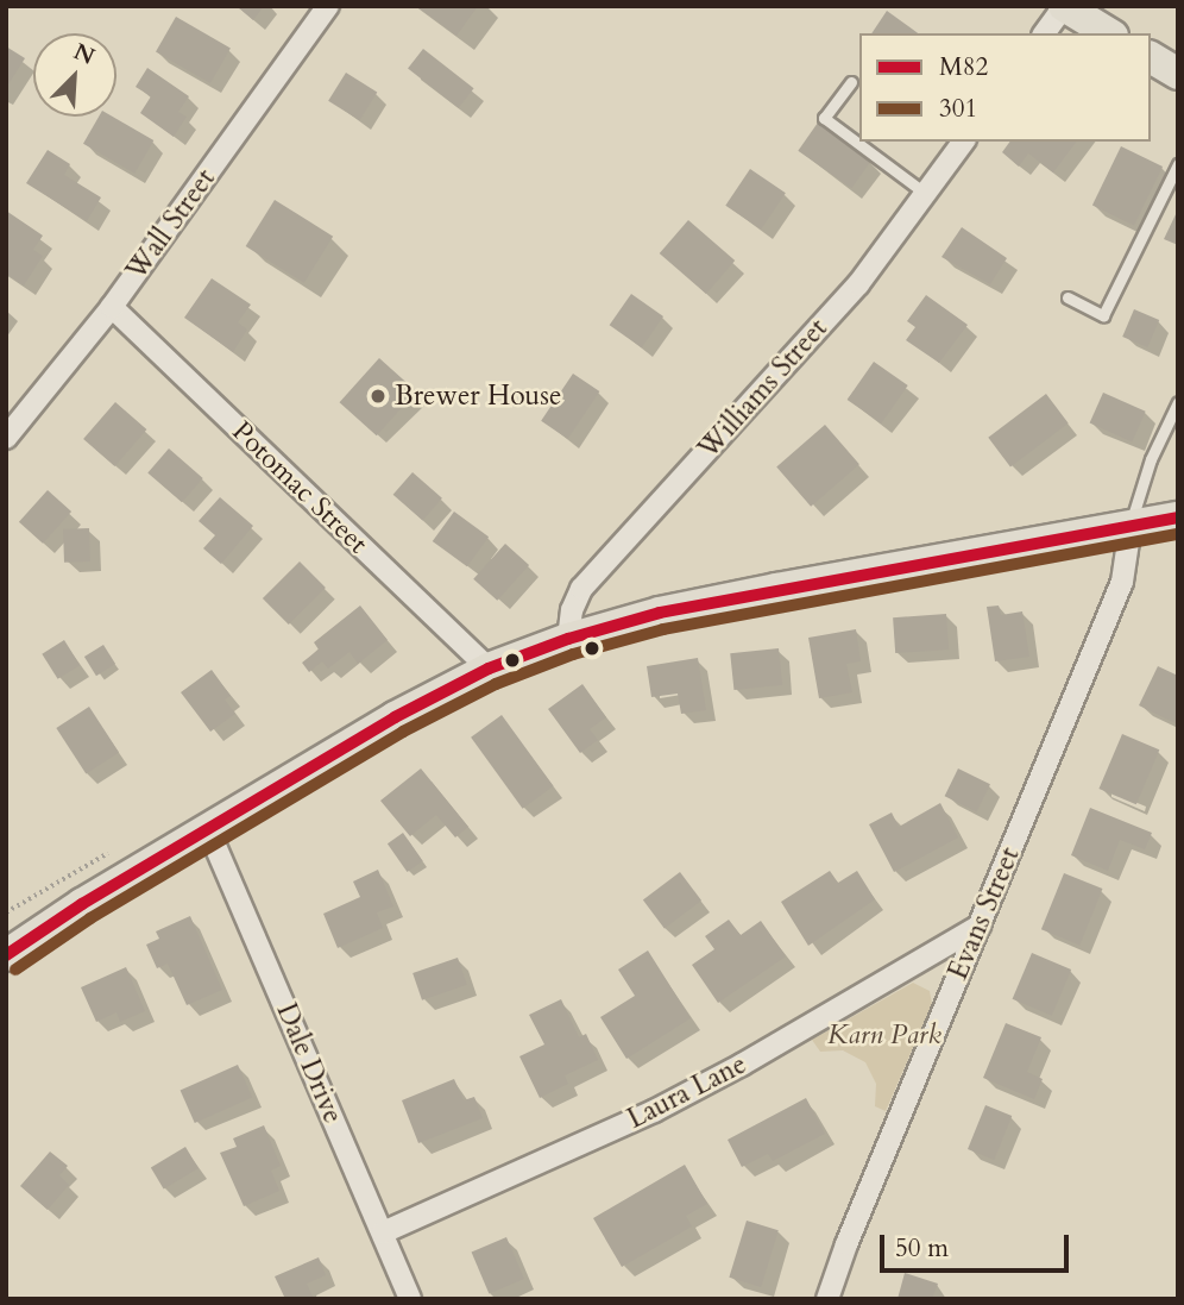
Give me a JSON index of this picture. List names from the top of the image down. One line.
{"streets":{"street":["Wall Street","Williams Street","Potomac Street","Evans Street","Dale Drive","Laura Lane"]},"crossings":[["Wall Street","Potomac Street"],["Evans Street","Laura Lane"],["Dale Drive","Laura Lane"]],"parks":["Karn Park"],"places":["Brewer House"],"lines":["transit line M82","transit line 301"],"legend":["M82","301"],"scale_bar":"50 m","north":"top right"}
